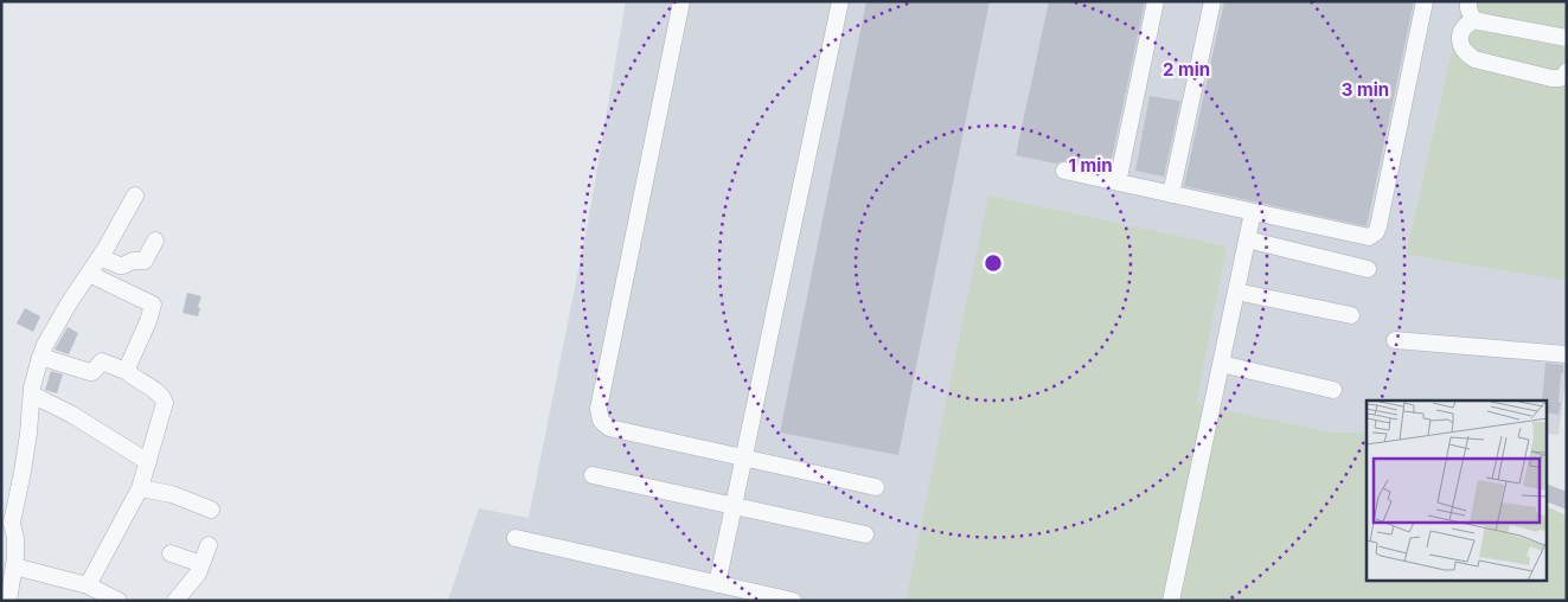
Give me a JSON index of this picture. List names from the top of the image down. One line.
{"rings":["2 min","3 min","1 min"]}
